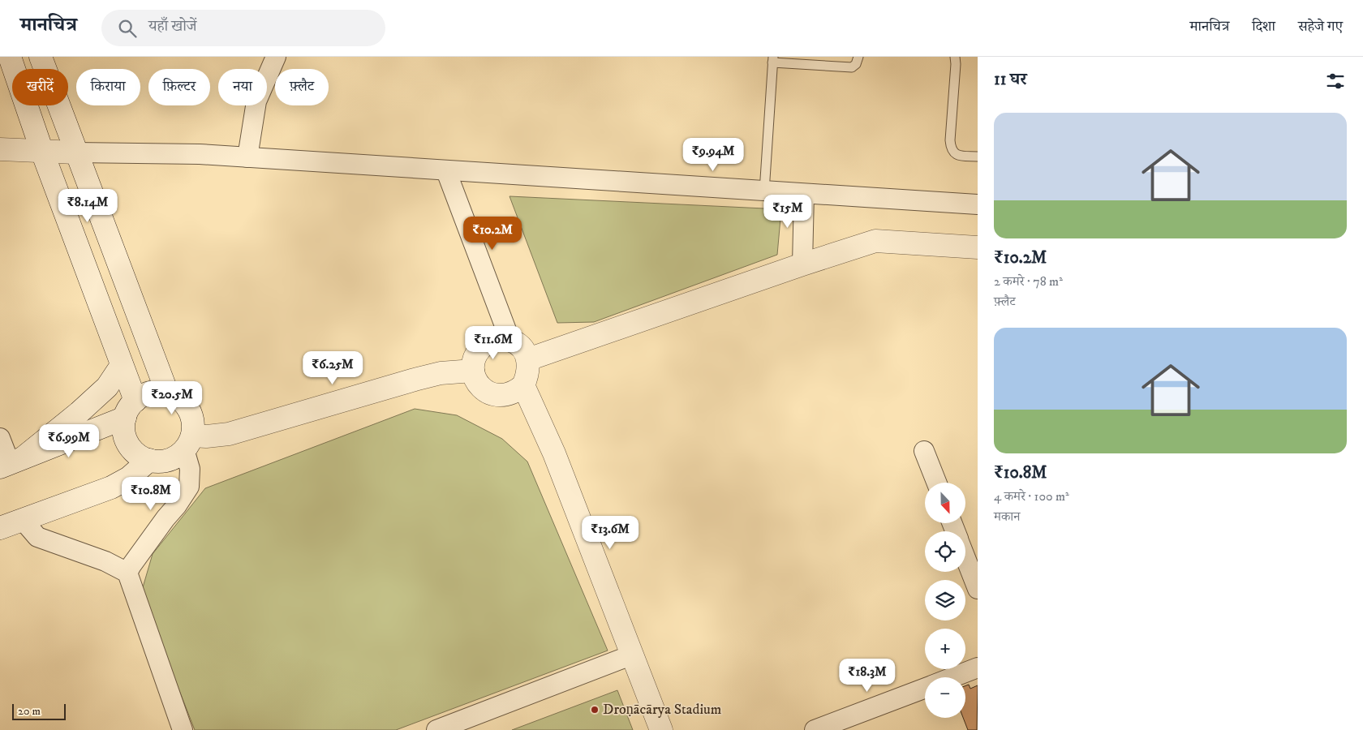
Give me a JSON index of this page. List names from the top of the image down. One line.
{"places":["Droṇācārya Stadium"],"scale_bar":"20 m","north":"bottom","page":{"header":"मानचित्र","search":"यहाँ खोजें","nav":["मानचित्र","दिशा","सहेजे गए"],"heading":"11 घर","chip":["खरीदें","किराया","फ़िल्टर","नया","फ़्लैट"],"list":[{"name":"₹10.2M","note":"2 कमरे · 78 m² · फ़्लैट"},{"name":"₹10.8M","note":"4 कमरे · 100 m² · मकान"}],"price":["₹9.94M","₹8.14M","₹15M","₹10.2M","₹11.6M","₹6.25M","₹20.5M","₹6.99M","₹10.8M","₹13.6M","₹18.3M"],"map_buttons":["+","−"],"scale":"20 m"}}
